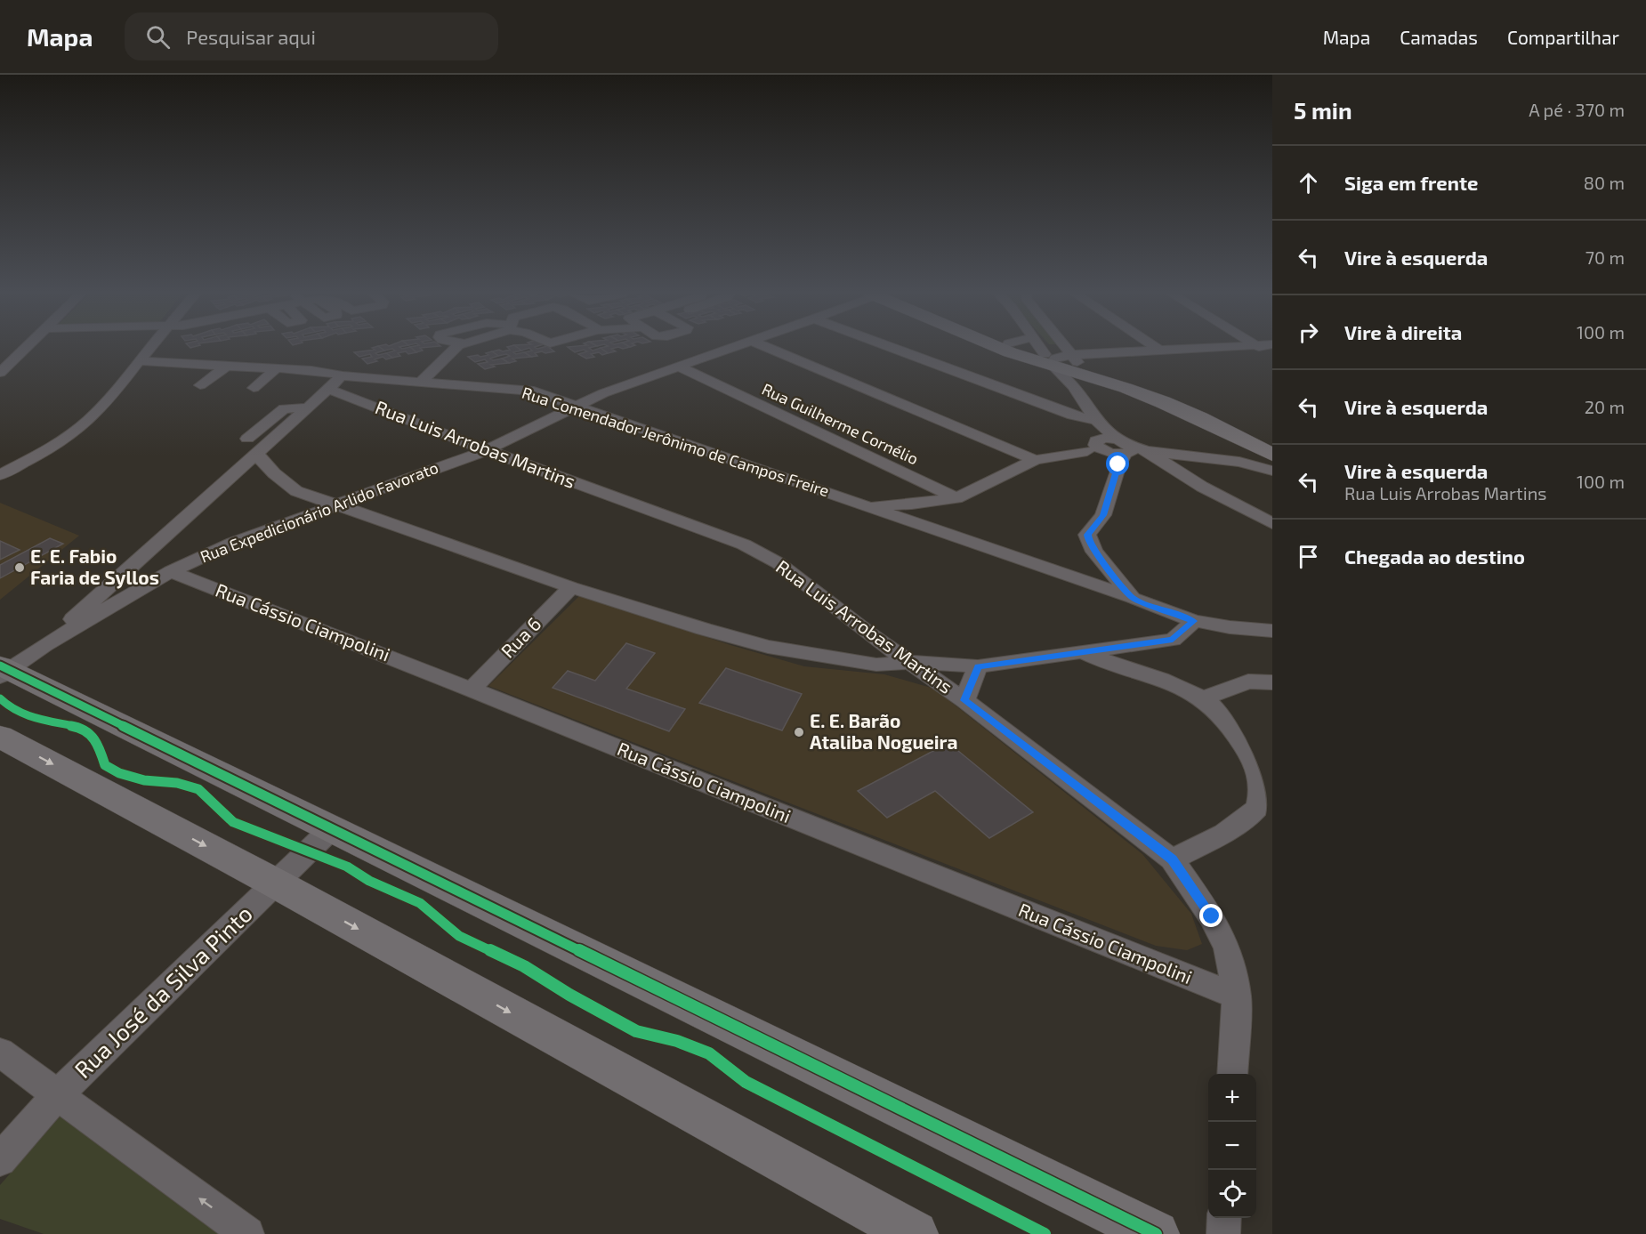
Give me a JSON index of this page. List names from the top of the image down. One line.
{"streets":{"street":["Rua Guilherme Cornélio","Rua Comendador Jerônimo de Campos Freire","Rua Luis Arrobas Martins","Rua Expedicionário Arlido Favorato","Rua Cássio Ciampolini","Rua 6","Rua José da Silva Pinto"]},"crossings":[["Rua Guilherme Cornélio","Rua Expedicionário Arlido Favorato"],["Rua Comendador Jerônimo de Campos Freire","Rua Expedicionário Arlido Favorato"],["Rua Luis Arrobas Martins","Rua Expedicionário Arlido Favorato"],["Rua Luis Arrobas Martins","Rua Cássio Ciampolini"],["Rua Expedicionário Arlido Favorato","Rua Cássio Ciampolini"],["Rua Cássio Ciampolini","Rua 6"]],"places":["E. E. Fabio Faria de Syllos","E. E. Barão Ataliba Nogueira"],"page":{"header":"Mapa","search":"Pesquisar aqui","nav":["Mapa","Camadas","Compartilhar"],"heading":["5 min","A pé · 370 m"],"list":[["Siga em frente","80 m"],["Vire à esquerda","70 m"],["Vire à direita","100 m"],["Vire à esquerda","20 m"],["Vire à esquerda","Rua Luis Arrobas Martins","100 m"],"Chegada ao destino"],"map_buttons":["+","−"]}}
